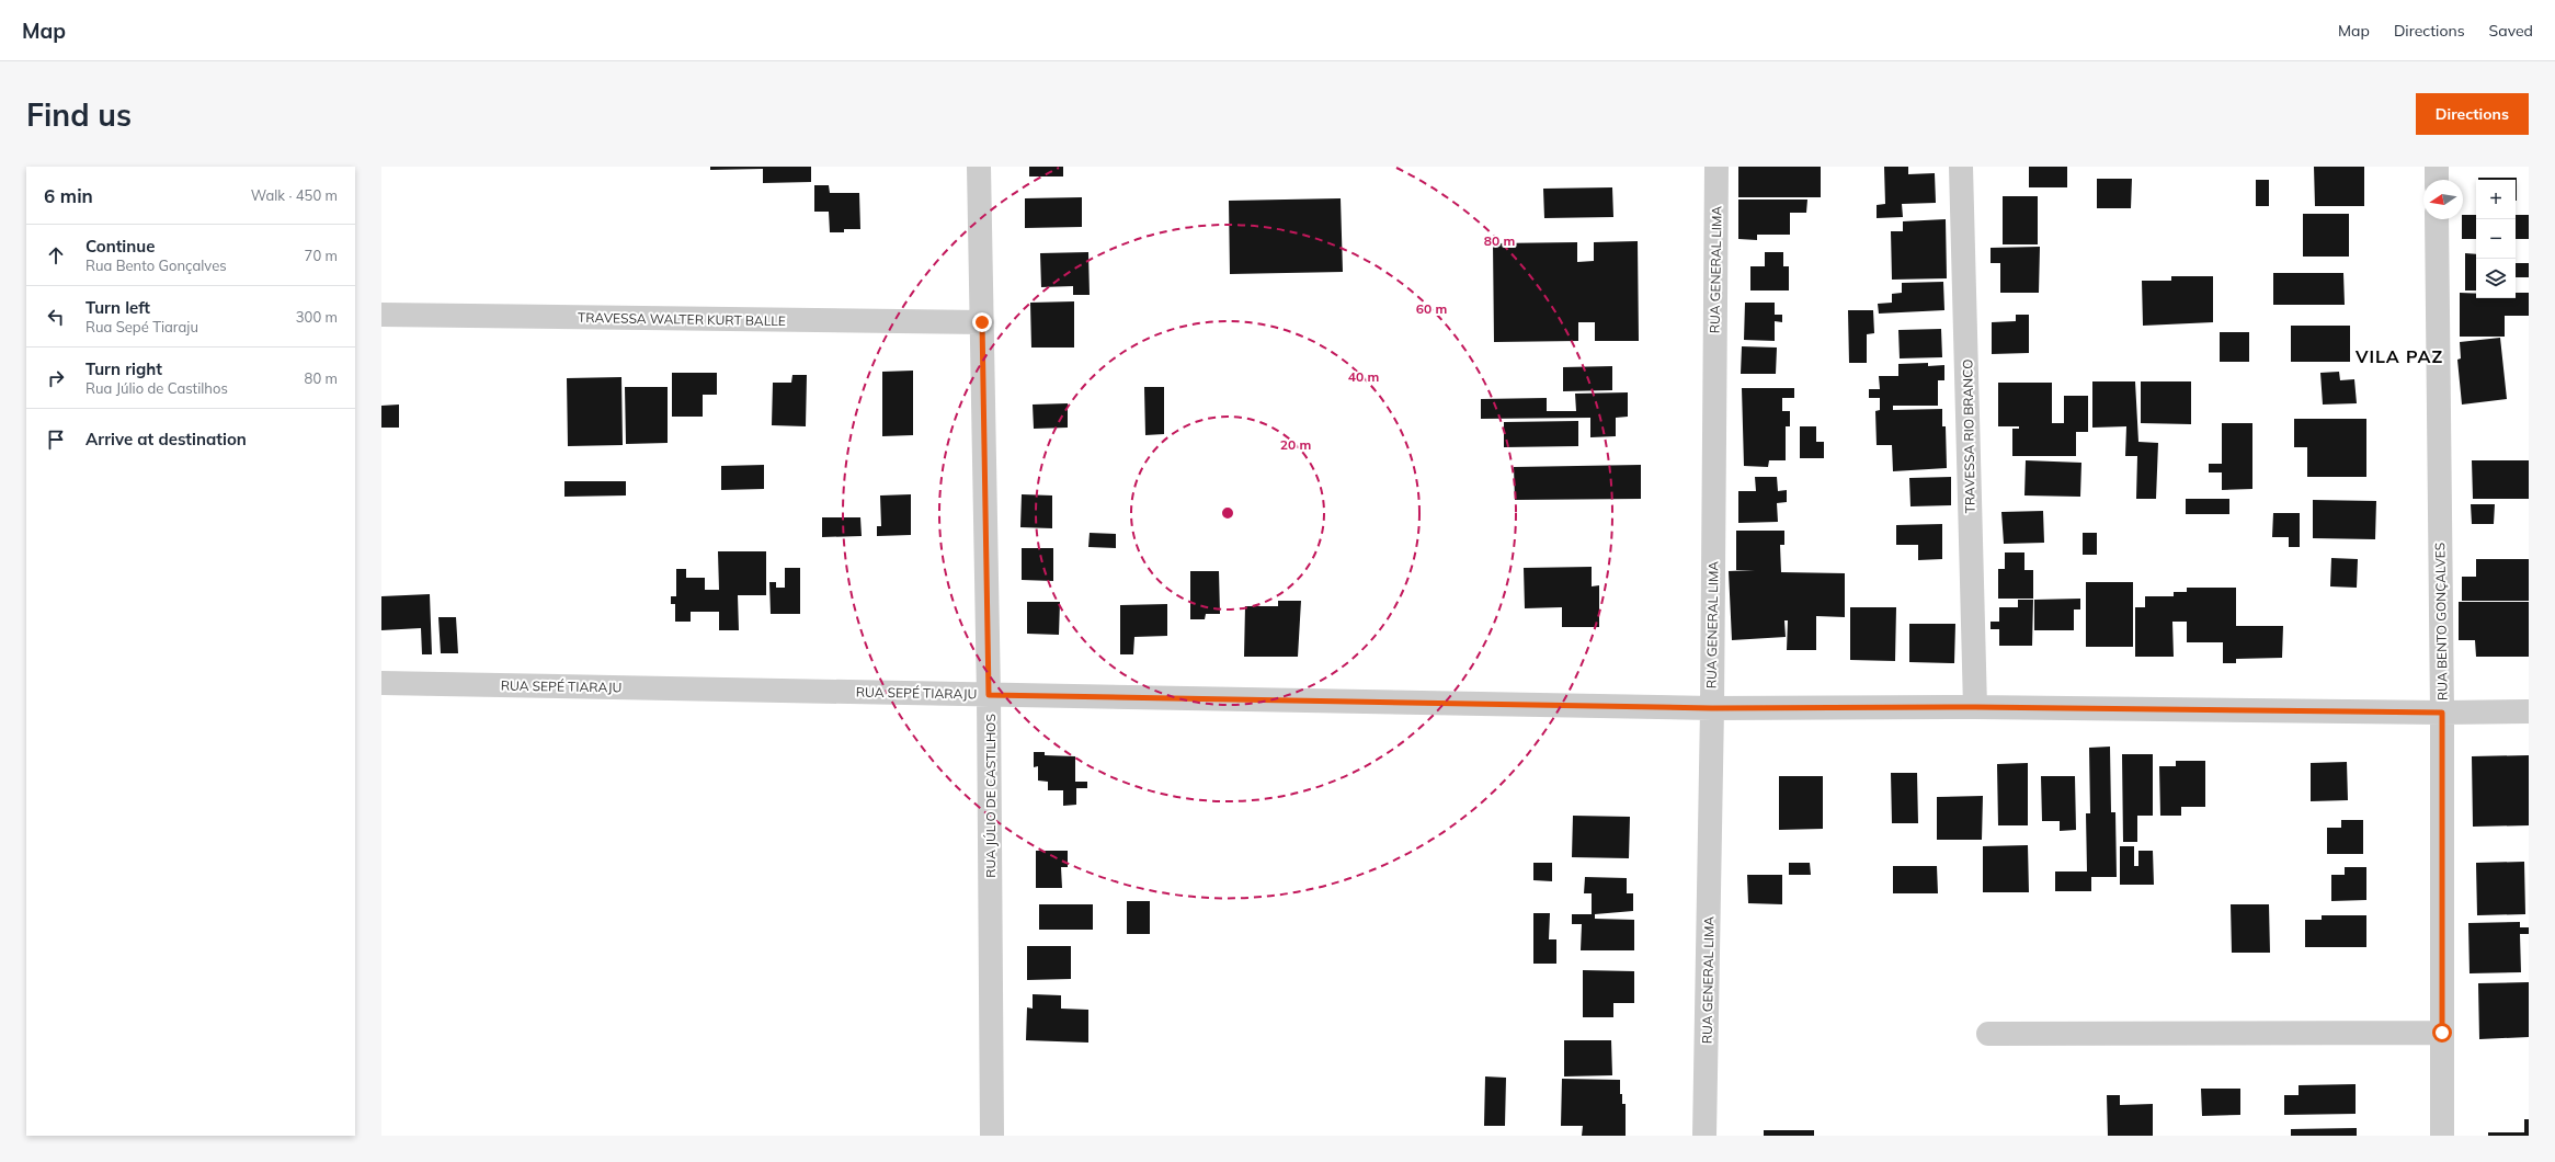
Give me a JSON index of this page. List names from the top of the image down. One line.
{"streets":{"street":["RUA GENERAL LIMA","TRAVESSA WALTER KURT BALLE","TRAVESSA RIO BRANCO","RUA BENTO GONÇALVES","RUA SEPÉ TIARAJU","RUA JÚLIO DE CASTILHOS"]},"crossings":[["RUA GENERAL LIMA","RUA SEPÉ TIARAJU"],["TRAVESSA WALTER KURT BALLE","RUA JÚLIO DE CASTILHOS"],["TRAVESSA RIO BRANCO","RUA SEPÉ TIARAJU"],["RUA BENTO GONÇALVES","RUA SEPÉ TIARAJU"],["RUA SEPÉ TIARAJU","RUA JÚLIO DE CASTILHOS"]],"districts":["VILA PAZ"],"north":"left","page":{"header":"Map","nav":["Map","Directions","Saved"],"buttons":"Directions","title":"Find us","heading":["6 min","Walk · 450 m"],"map_buttons":["+","−"],"list":[["Continue","Rua Bento Gonçalves","70 m"],["Turn left","Rua Sepé Tiaraju","300 m"],["Turn right","Rua Júlio de Castilhos","80 m"],"Arrive at destination"]},"rings":["80 m","60 m","40 m","20 m"]}
